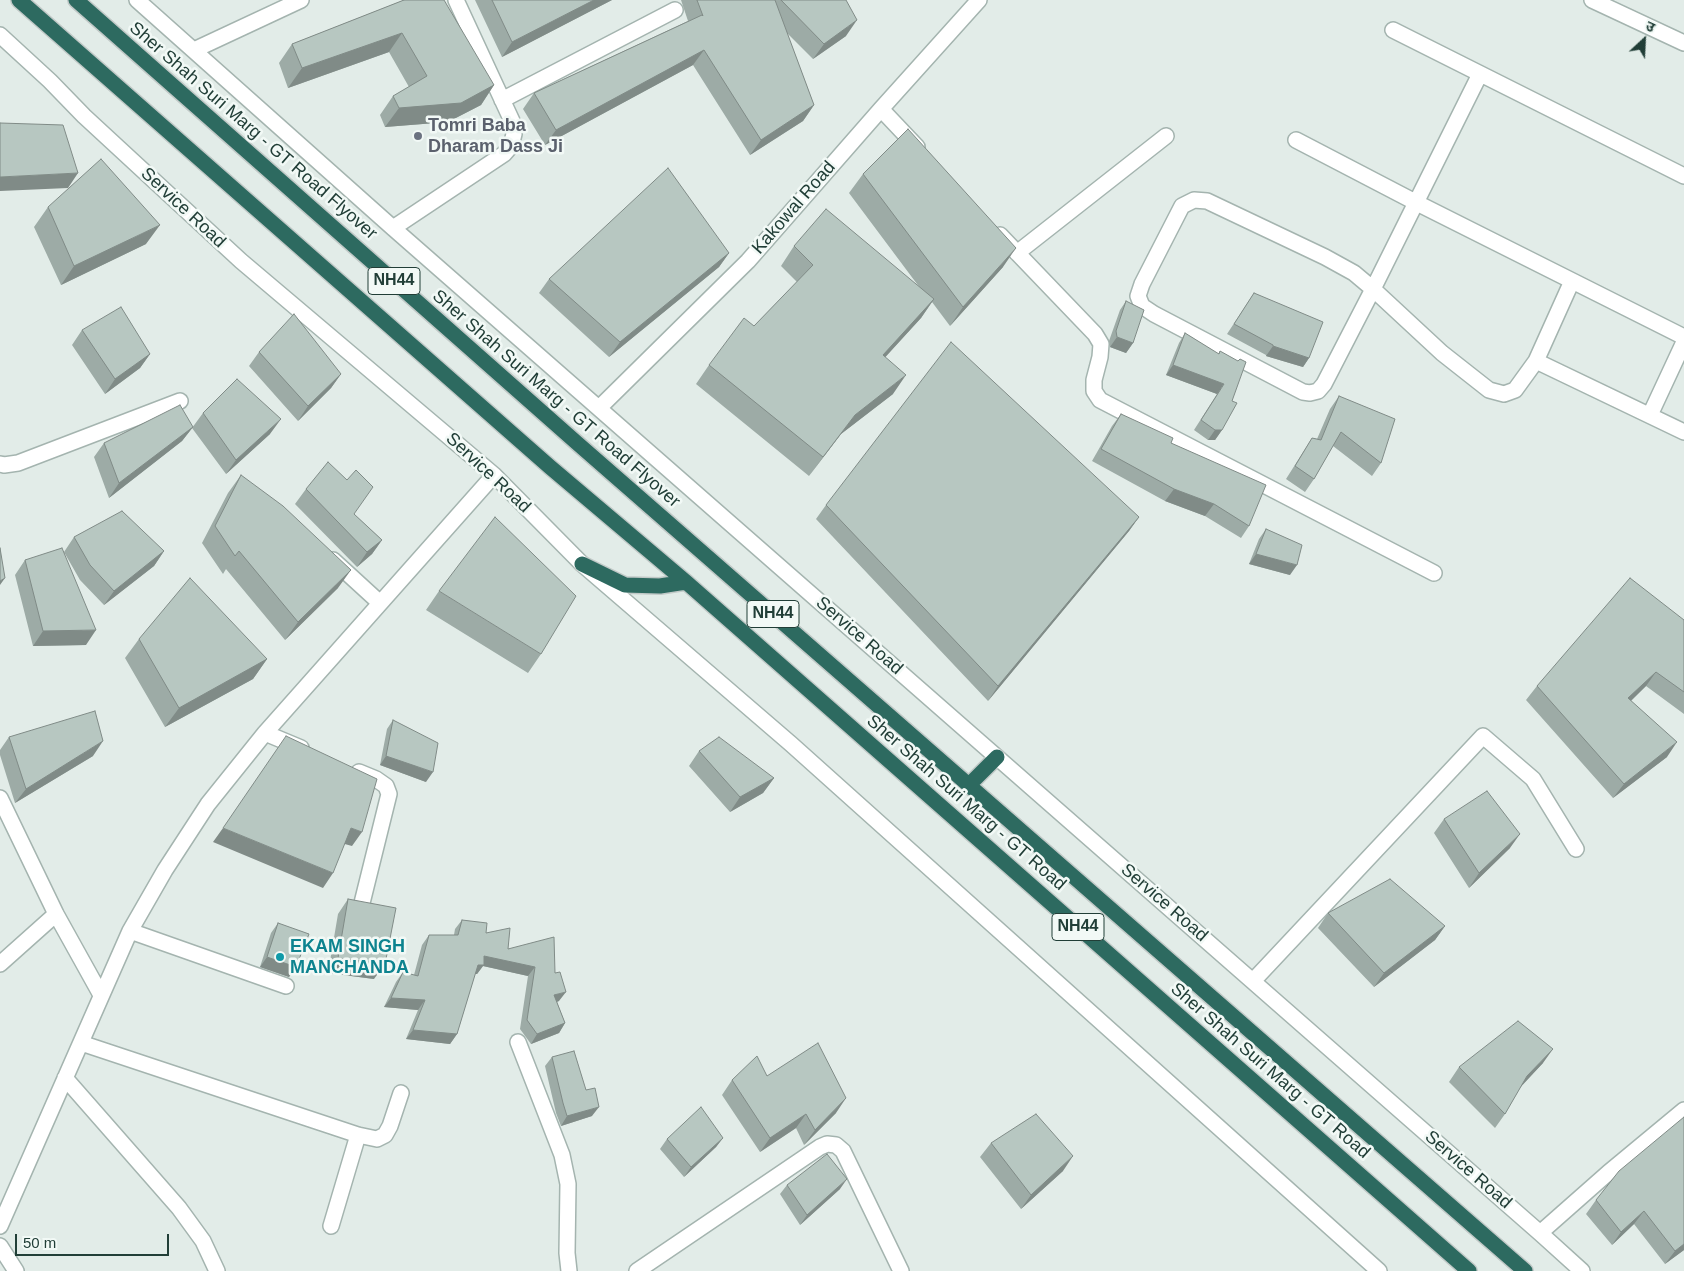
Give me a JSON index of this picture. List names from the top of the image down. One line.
{"streets":{"highway":["Sher Shah Suri Marg - GT Road Flyover","NH44","Sher Shah Suri Marg - GT Road"],"street":["Service Road","Kakowal Road"]},"crossings":[["Sher Shah Suri Marg - GT Road Flyover","Sher Shah Suri Marg - GT Road"],["Service Road","Kakowal Road"],["NH44","Sher Shah Suri Marg - GT Road"]],"places":["Tomri Baba Dharam Dass Ji","EKAM SINGH MANCHANDA"],"scale_bar":"50 m","north":"top right"}
